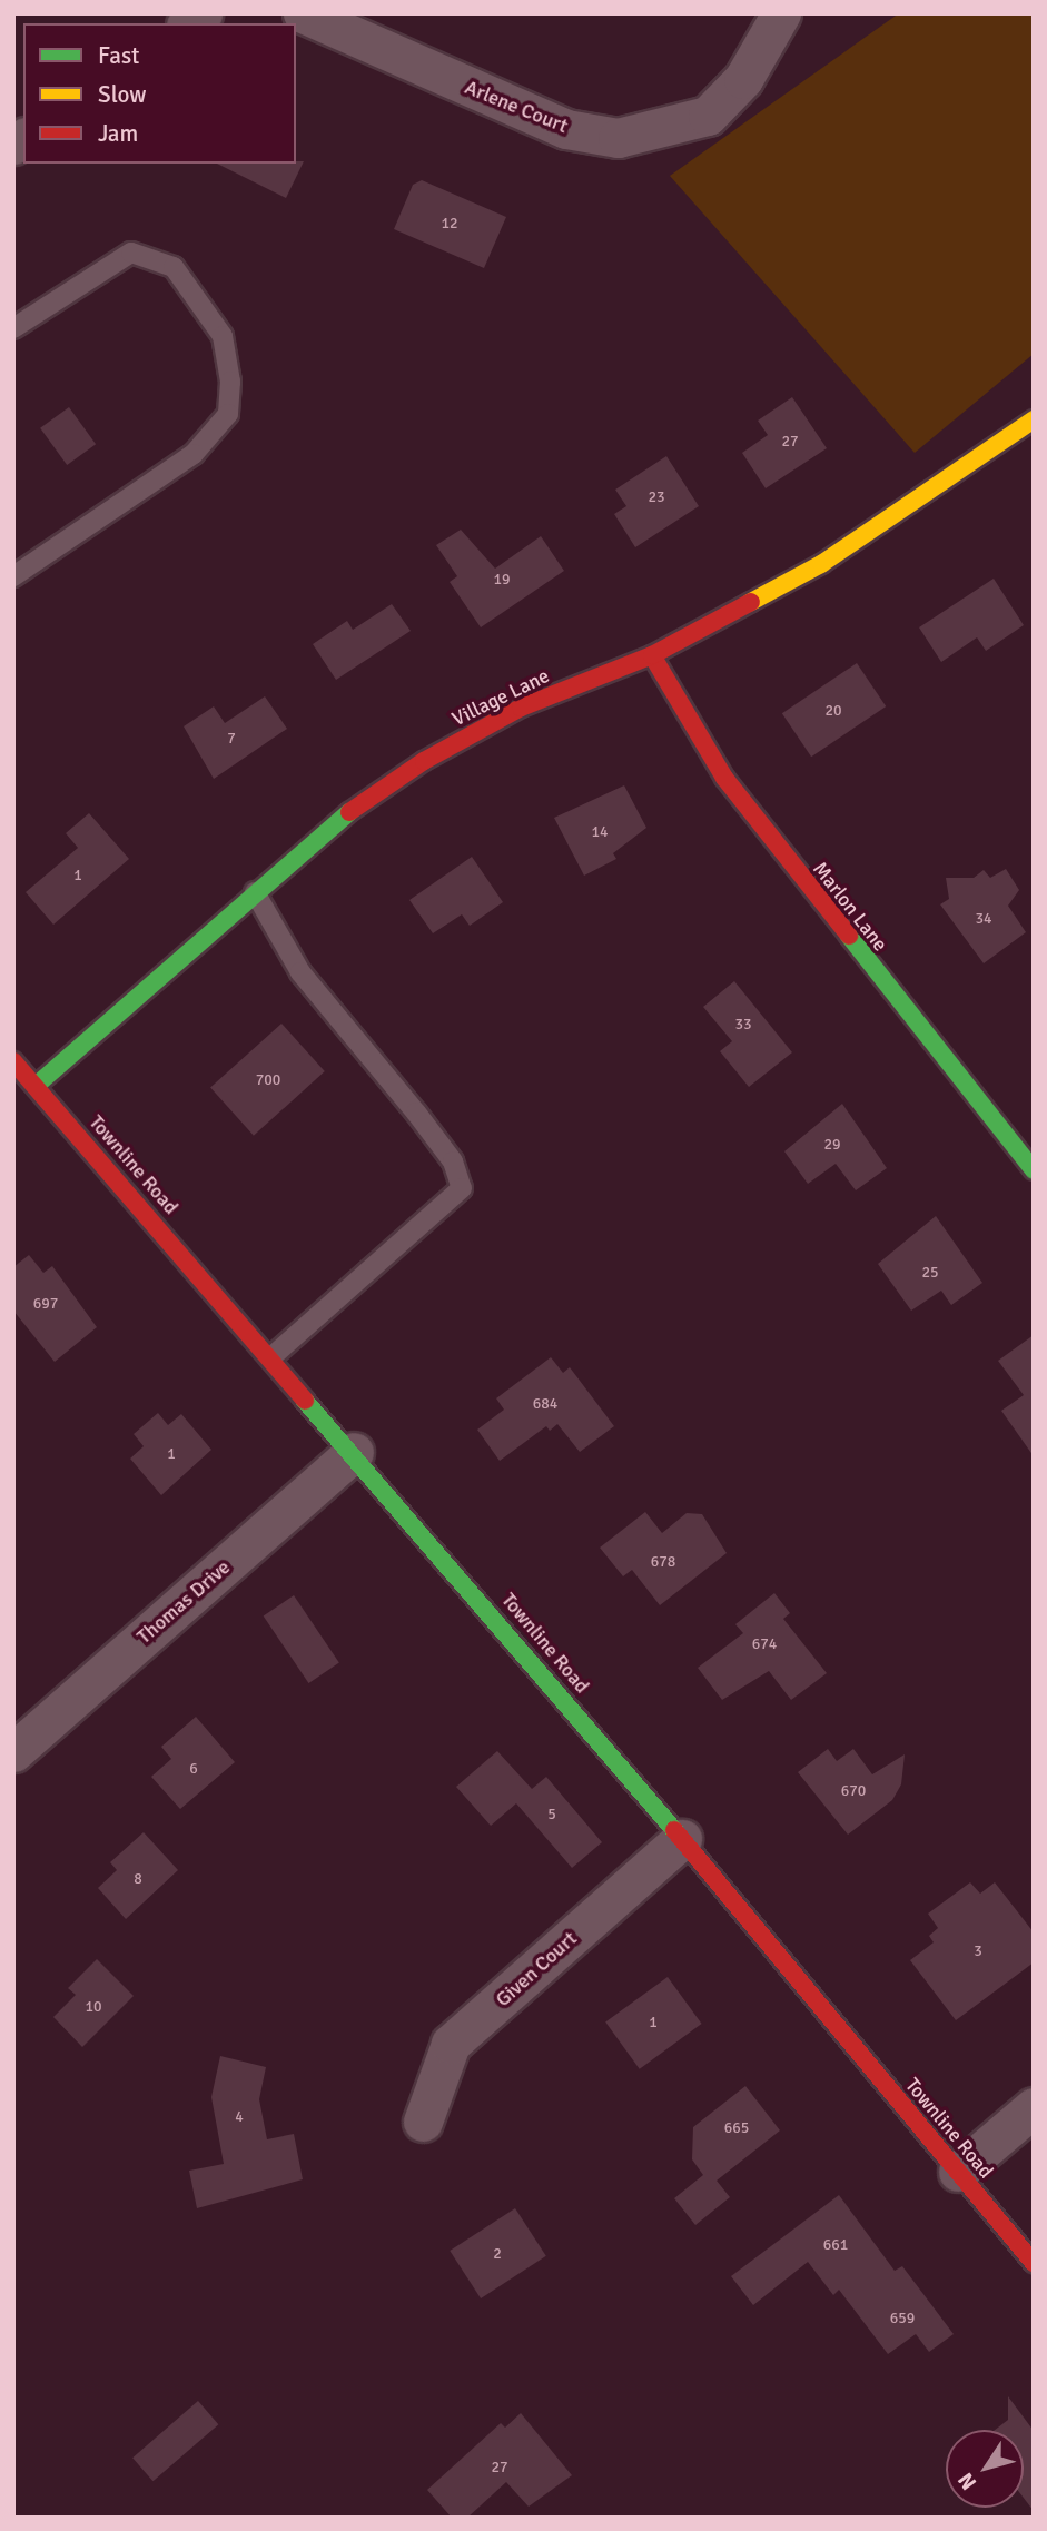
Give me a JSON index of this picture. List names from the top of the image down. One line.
{"streets":{"street":["Arlene Court","Village Lane","Marlon Lane","Townline Road","Thomas Drive","Given Court"]},"crossings":[["Village Lane","Marlon Lane"],["Village Lane","Townline Road"],["Townline Road","Thomas Drive"],["Townline Road","Given Court"]],"house_numbers":["12","27","23","19","20","7","14","1","34","33","700","29","25","697","684","1","678","674","6","670","5","8","3","10","1","4","665","661","2","659","27"],"legend":["Fast","Slow","Jam"],"north":"bottom left"}
